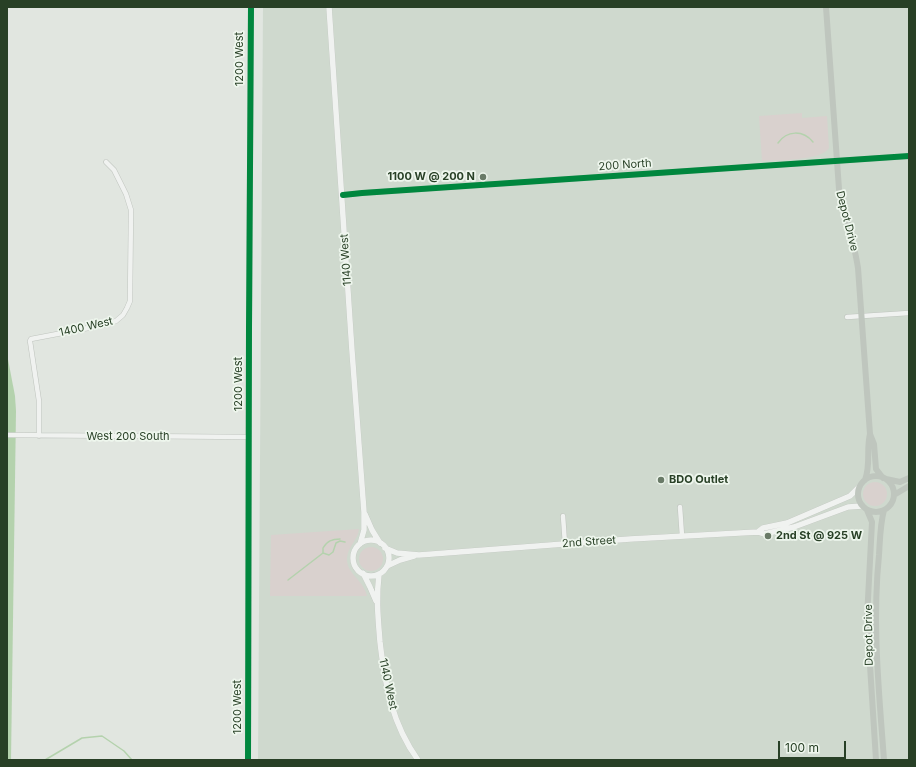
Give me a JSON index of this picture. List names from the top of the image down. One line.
{"streets":{"main road":["Depot Drive"],"street":["1200 West","200 North","1140 West","1400 West","West 200 South","2nd Street"]},"crossings":[["1200 West","West 200 South"],["200 North","Depot Drive"],["200 North","1140 West"],["Depot Drive","2nd Street"],["1140 West","2nd Street"],["1400 West","West 200 South"]],"places":["1100 W @ 200 N","BDO Outlet","2nd St @ 925 W"],"scale_bar":"100 m"}
